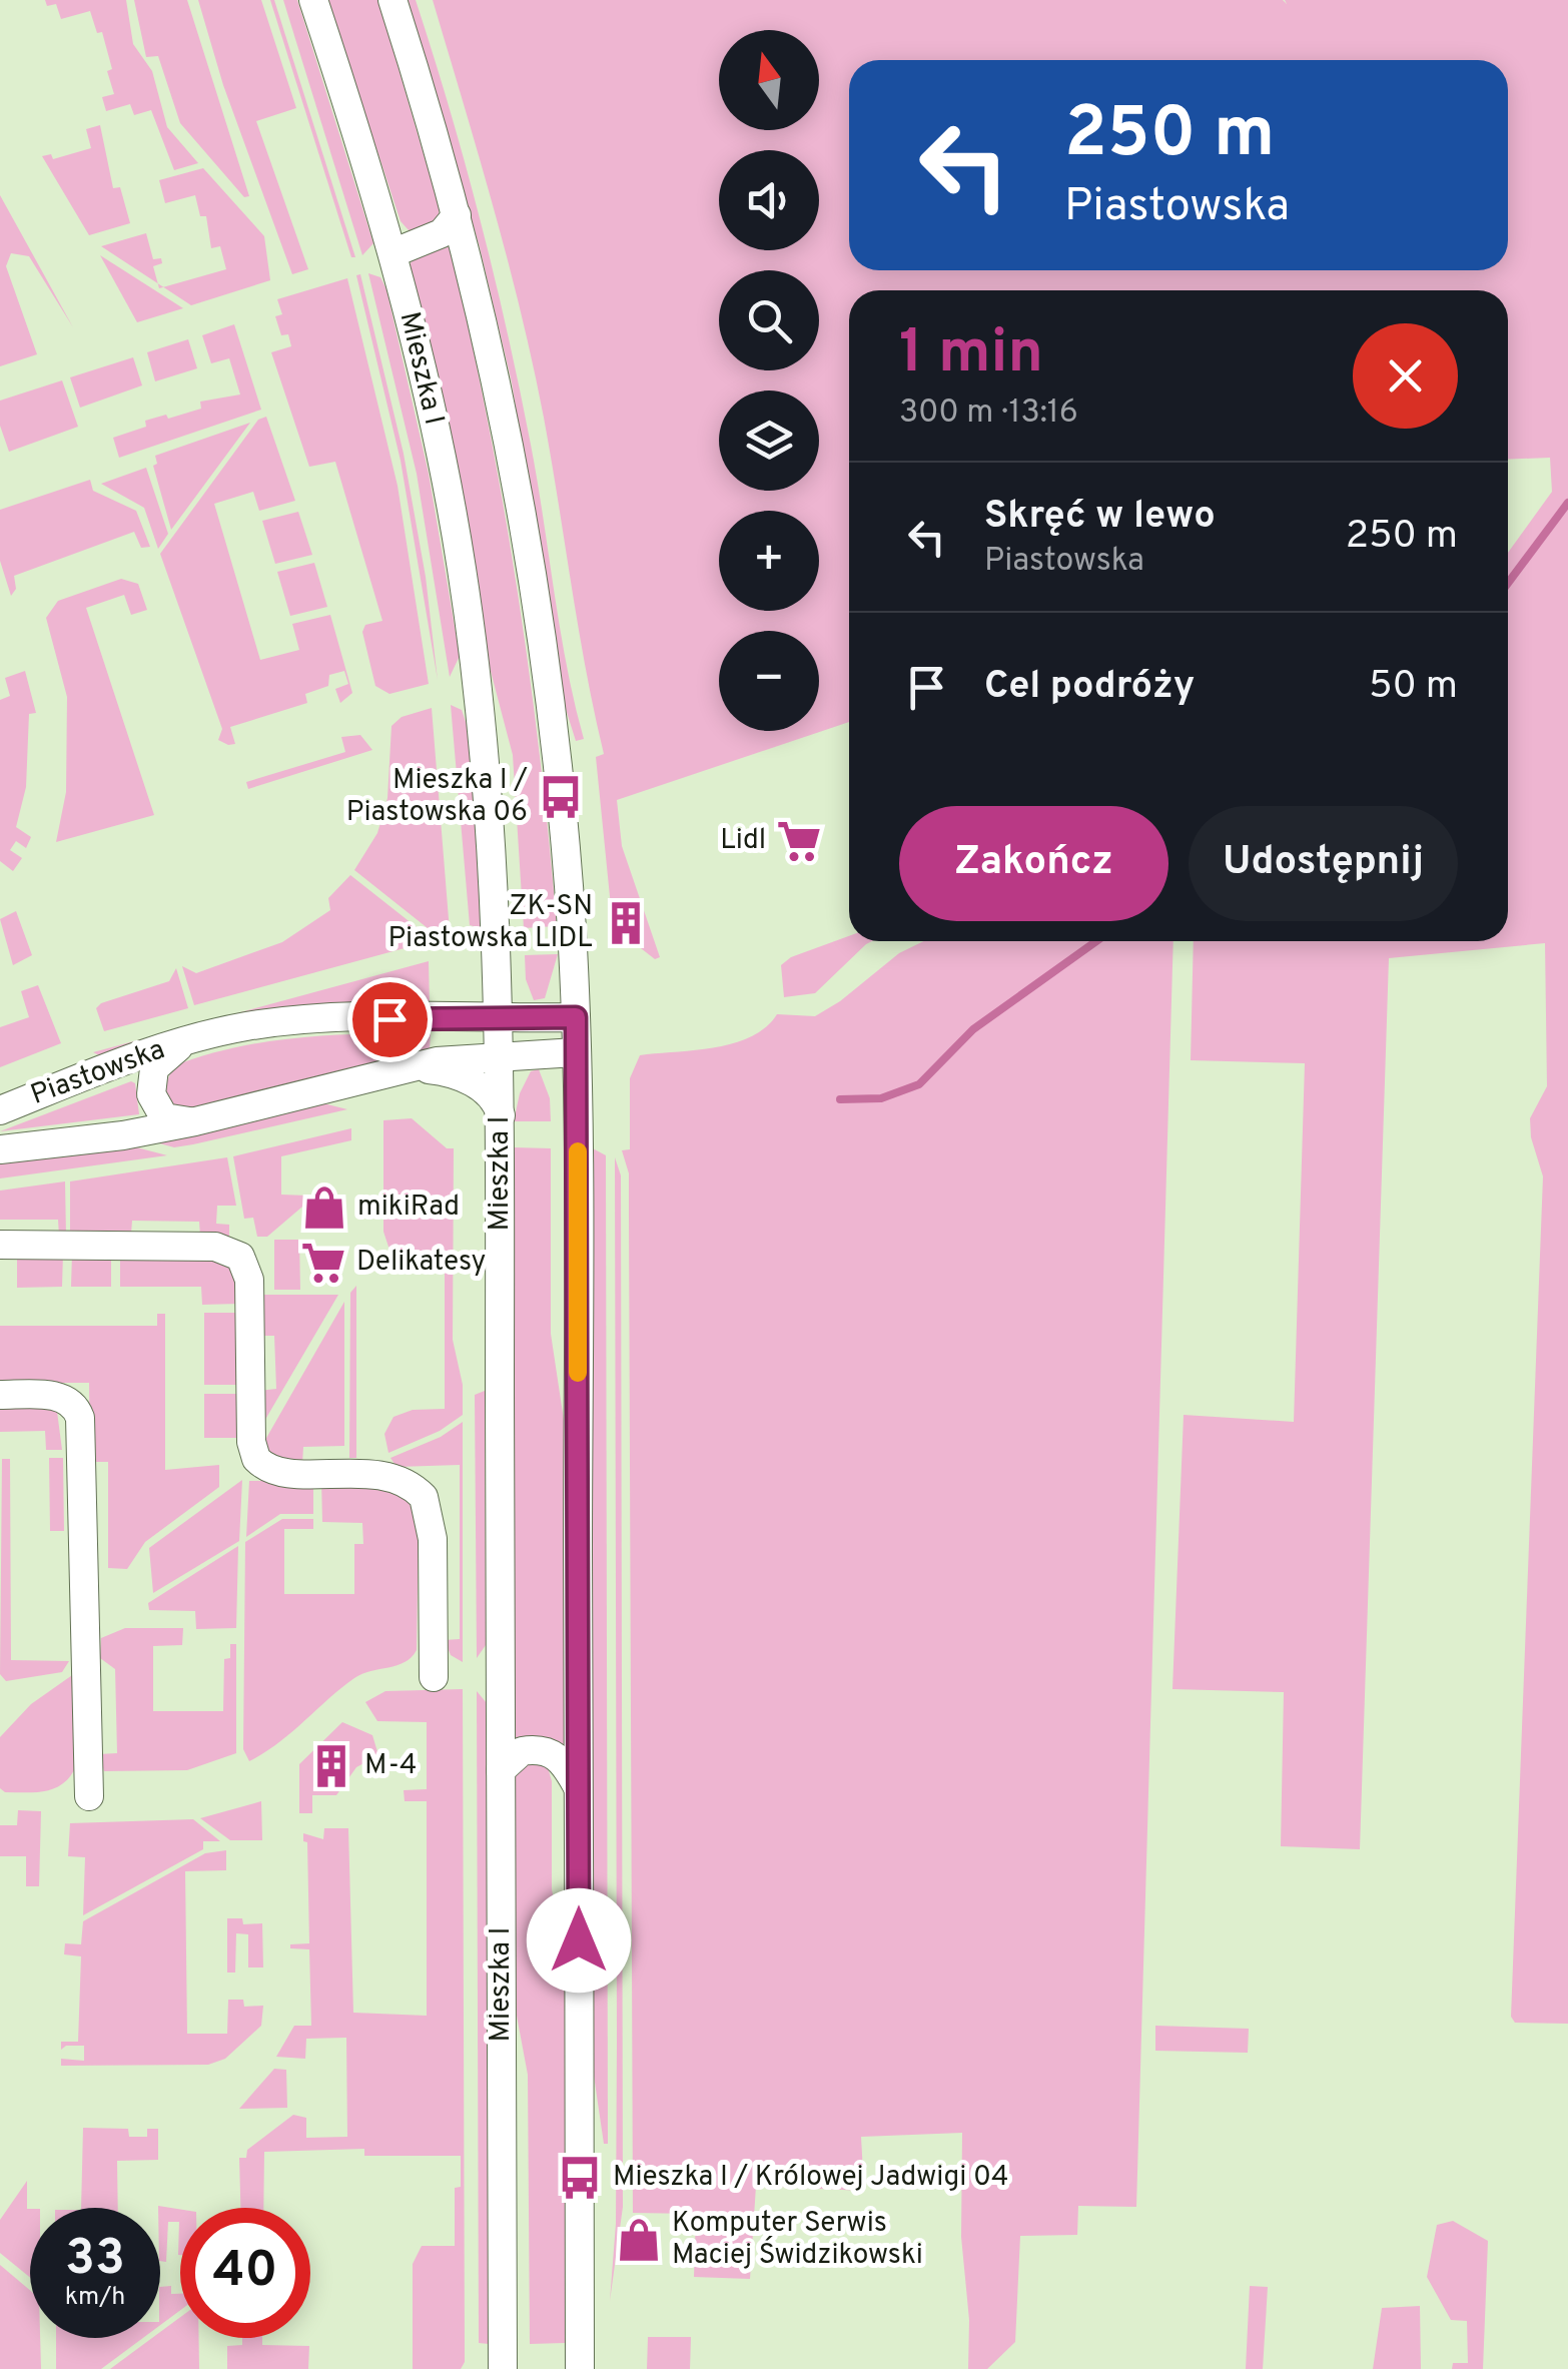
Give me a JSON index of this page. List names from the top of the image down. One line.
{"streets":{"street":["Mieszka I","Piastowska"]},"crossings":[["Mieszka I","Piastowska"]],"places":{"bus stop":["Mieszka I / Piastowska 06","Mieszka I / Królowej Jadwigi 04"],"supermarket":["Lidl","Delikatesy"],"building":["ZK-SN Piastowska LIDL","M-4"],"shop":["mikiRad","Komputer Serwis Maciej Świdzikowski"]},"north":"top","page":{"map_buttons":["+","−"],"turn":["250 m","Piastowska"],"heading":["1 min","300 m · 13:16"],"list":[{"name":"Skręć w lewo","note":"Piastowska","value":"250 m"},{"name":"Cel podróży","value":"50 m"}],"buttons":["Zakończ","Udostępnij"],"speed":"33 km/h","limit":"40"}}
